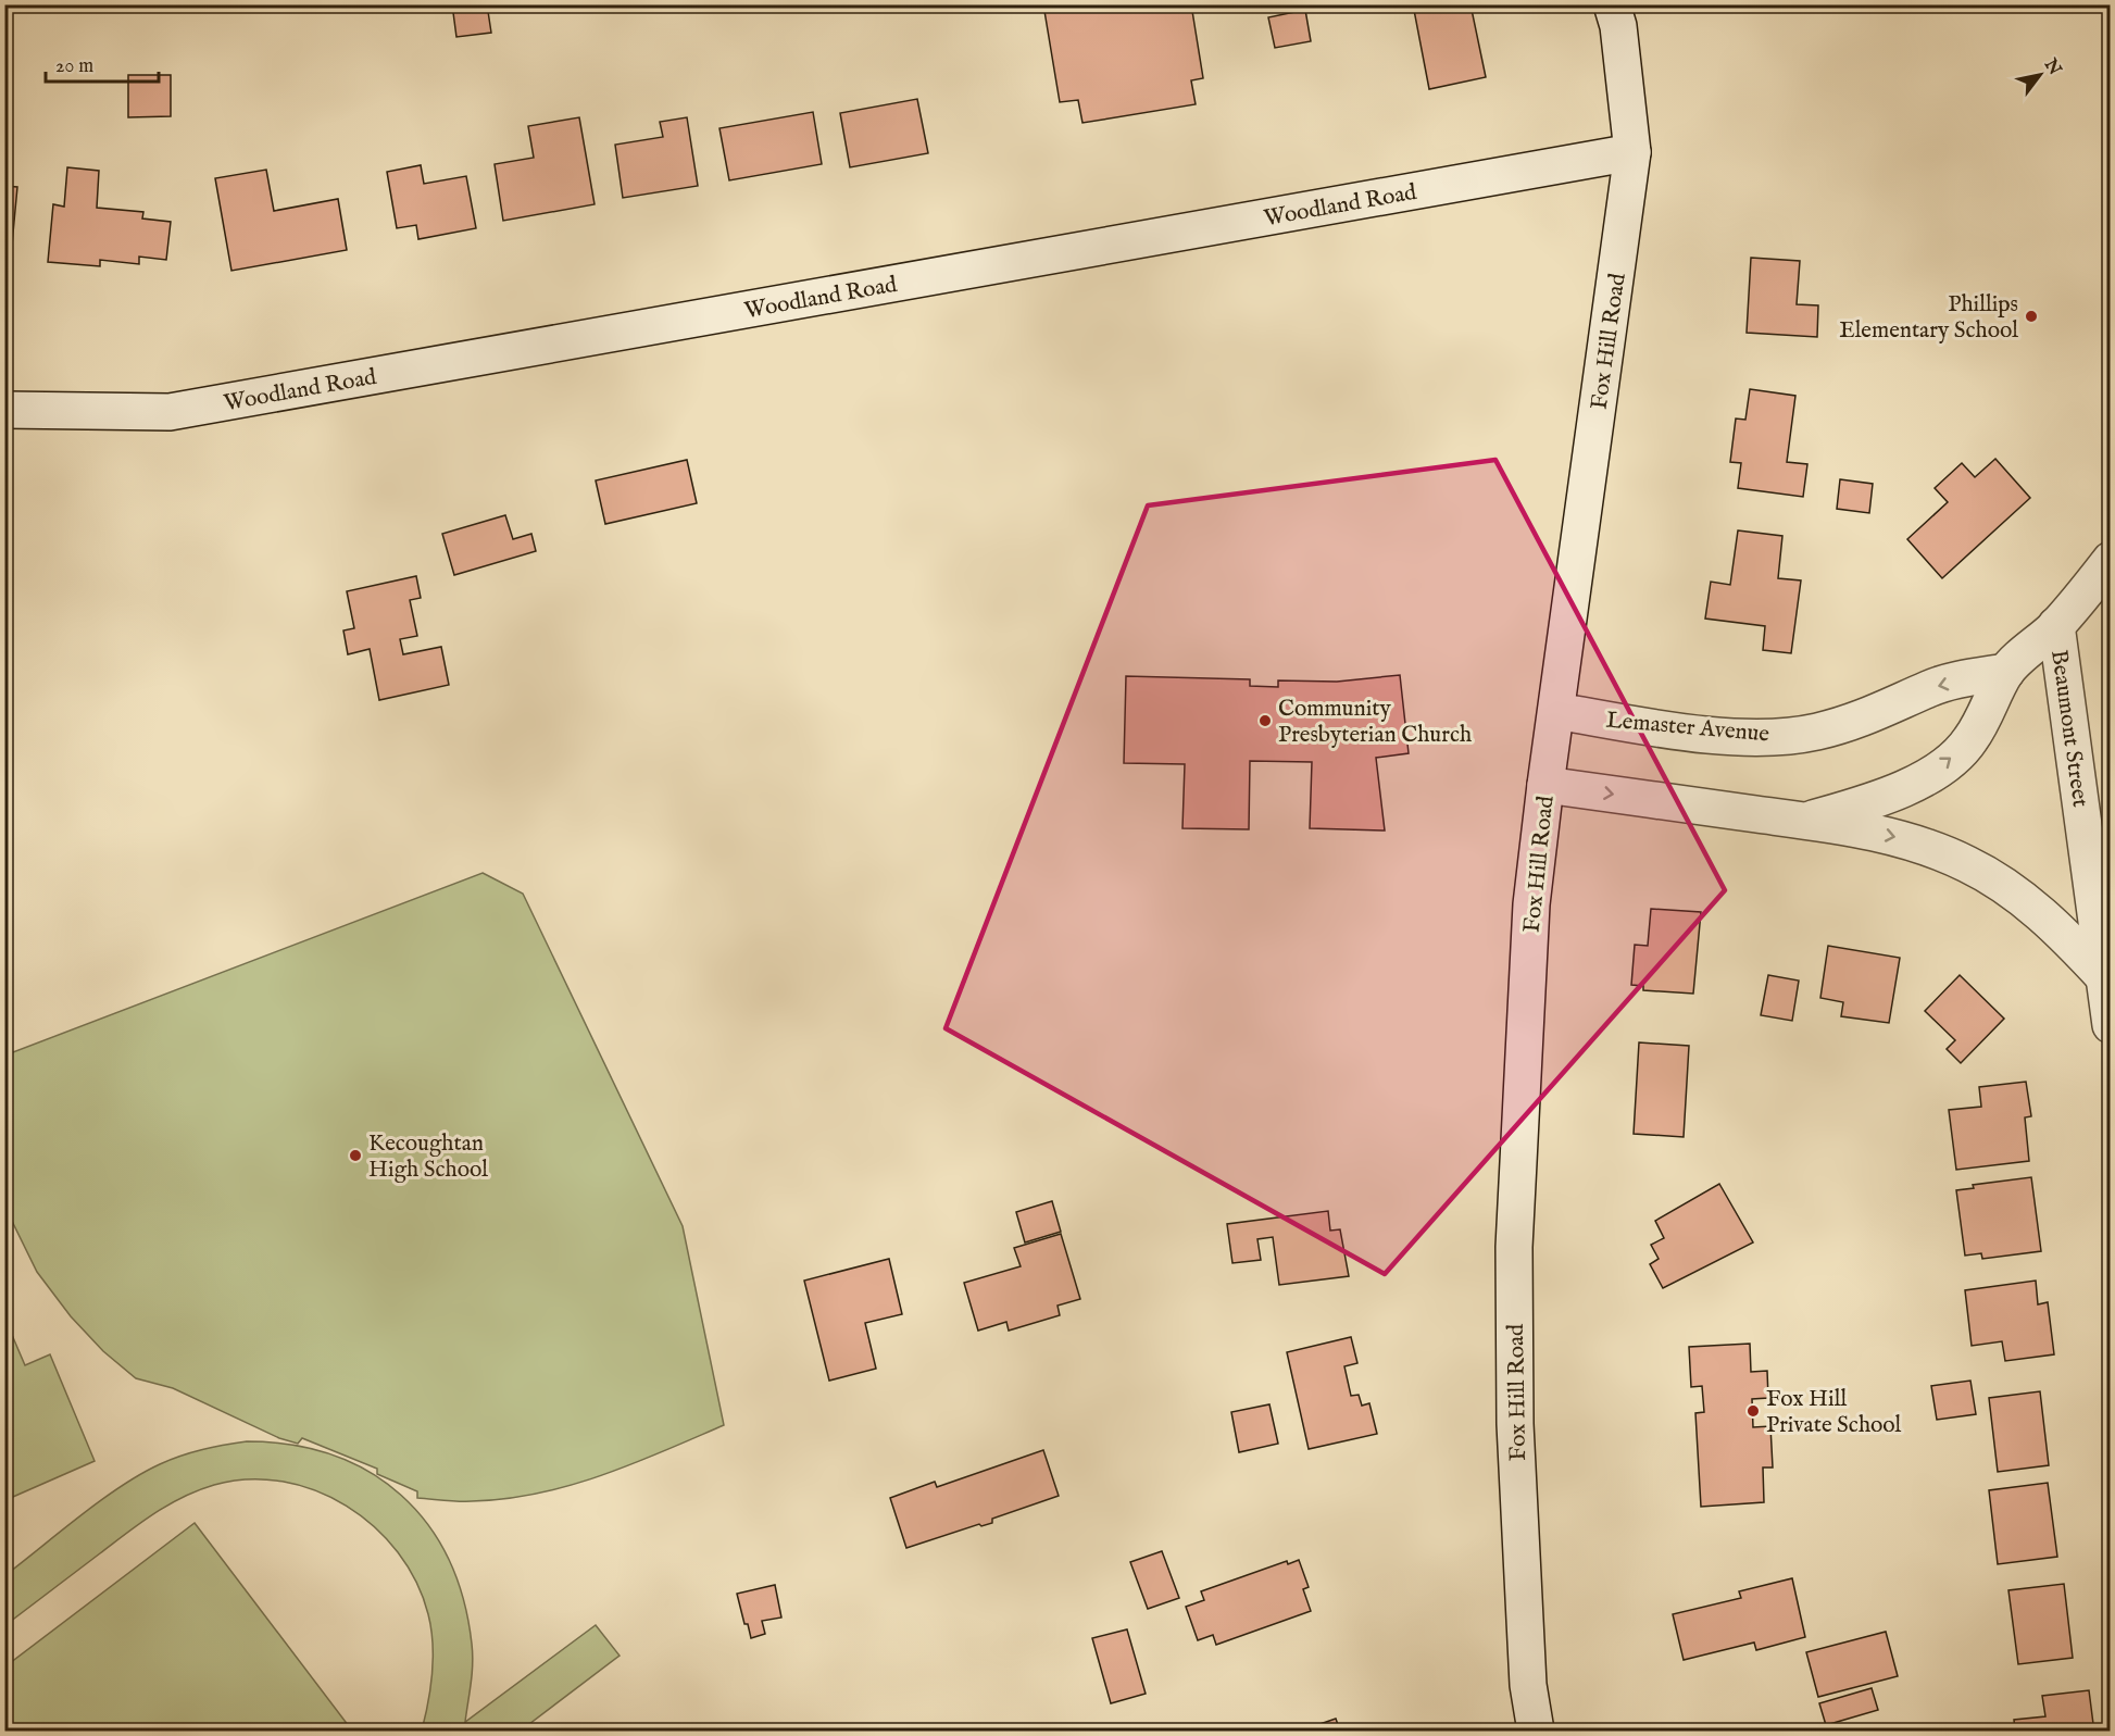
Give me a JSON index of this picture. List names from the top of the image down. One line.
{"streets":{"main road":["Woodland Road","Fox Hill Road","Lemaster Avenue","Beaumont Street"]},"crossings":[["Woodland Road","Fox Hill Road"],["Fox Hill Road","Lemaster Avenue"]],"places":["Phillips Elementary School","Community Presbyterian Church","Kecoughtan High School","Fox Hill Private School"],"scale_bar":"20 m","north":"top right"}
